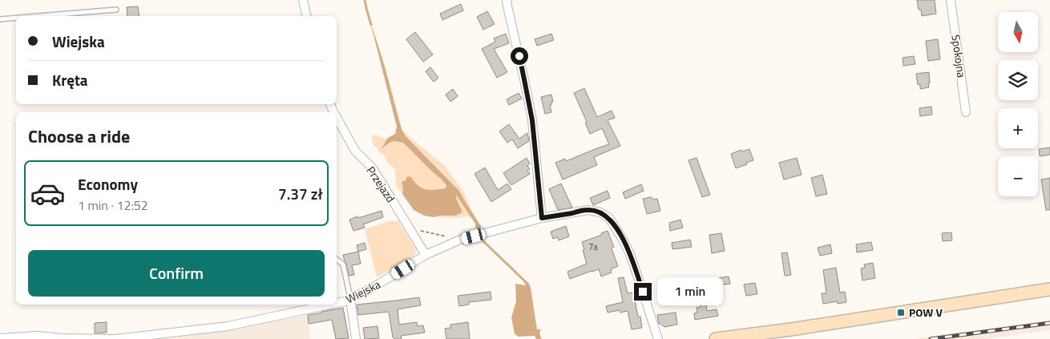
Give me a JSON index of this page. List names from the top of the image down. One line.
{"streets":{"street":["Spokojna","Przejazd","Wiejska"]},"crossings":[["Przejazd","Wiejska"]],"places":{"transit":["POW V"]},"house_numbers":["7a"],"north":"bottom","page":{"map_buttons":["+","−"],"banner":["Wiejska","Kręta"],"heading":"Choose a ride","list":[{"name":"Economy","note":"1 min · 12:52","value":"7.37 zł"}],"buttons":"Confirm","bubble":"1 min"}}
